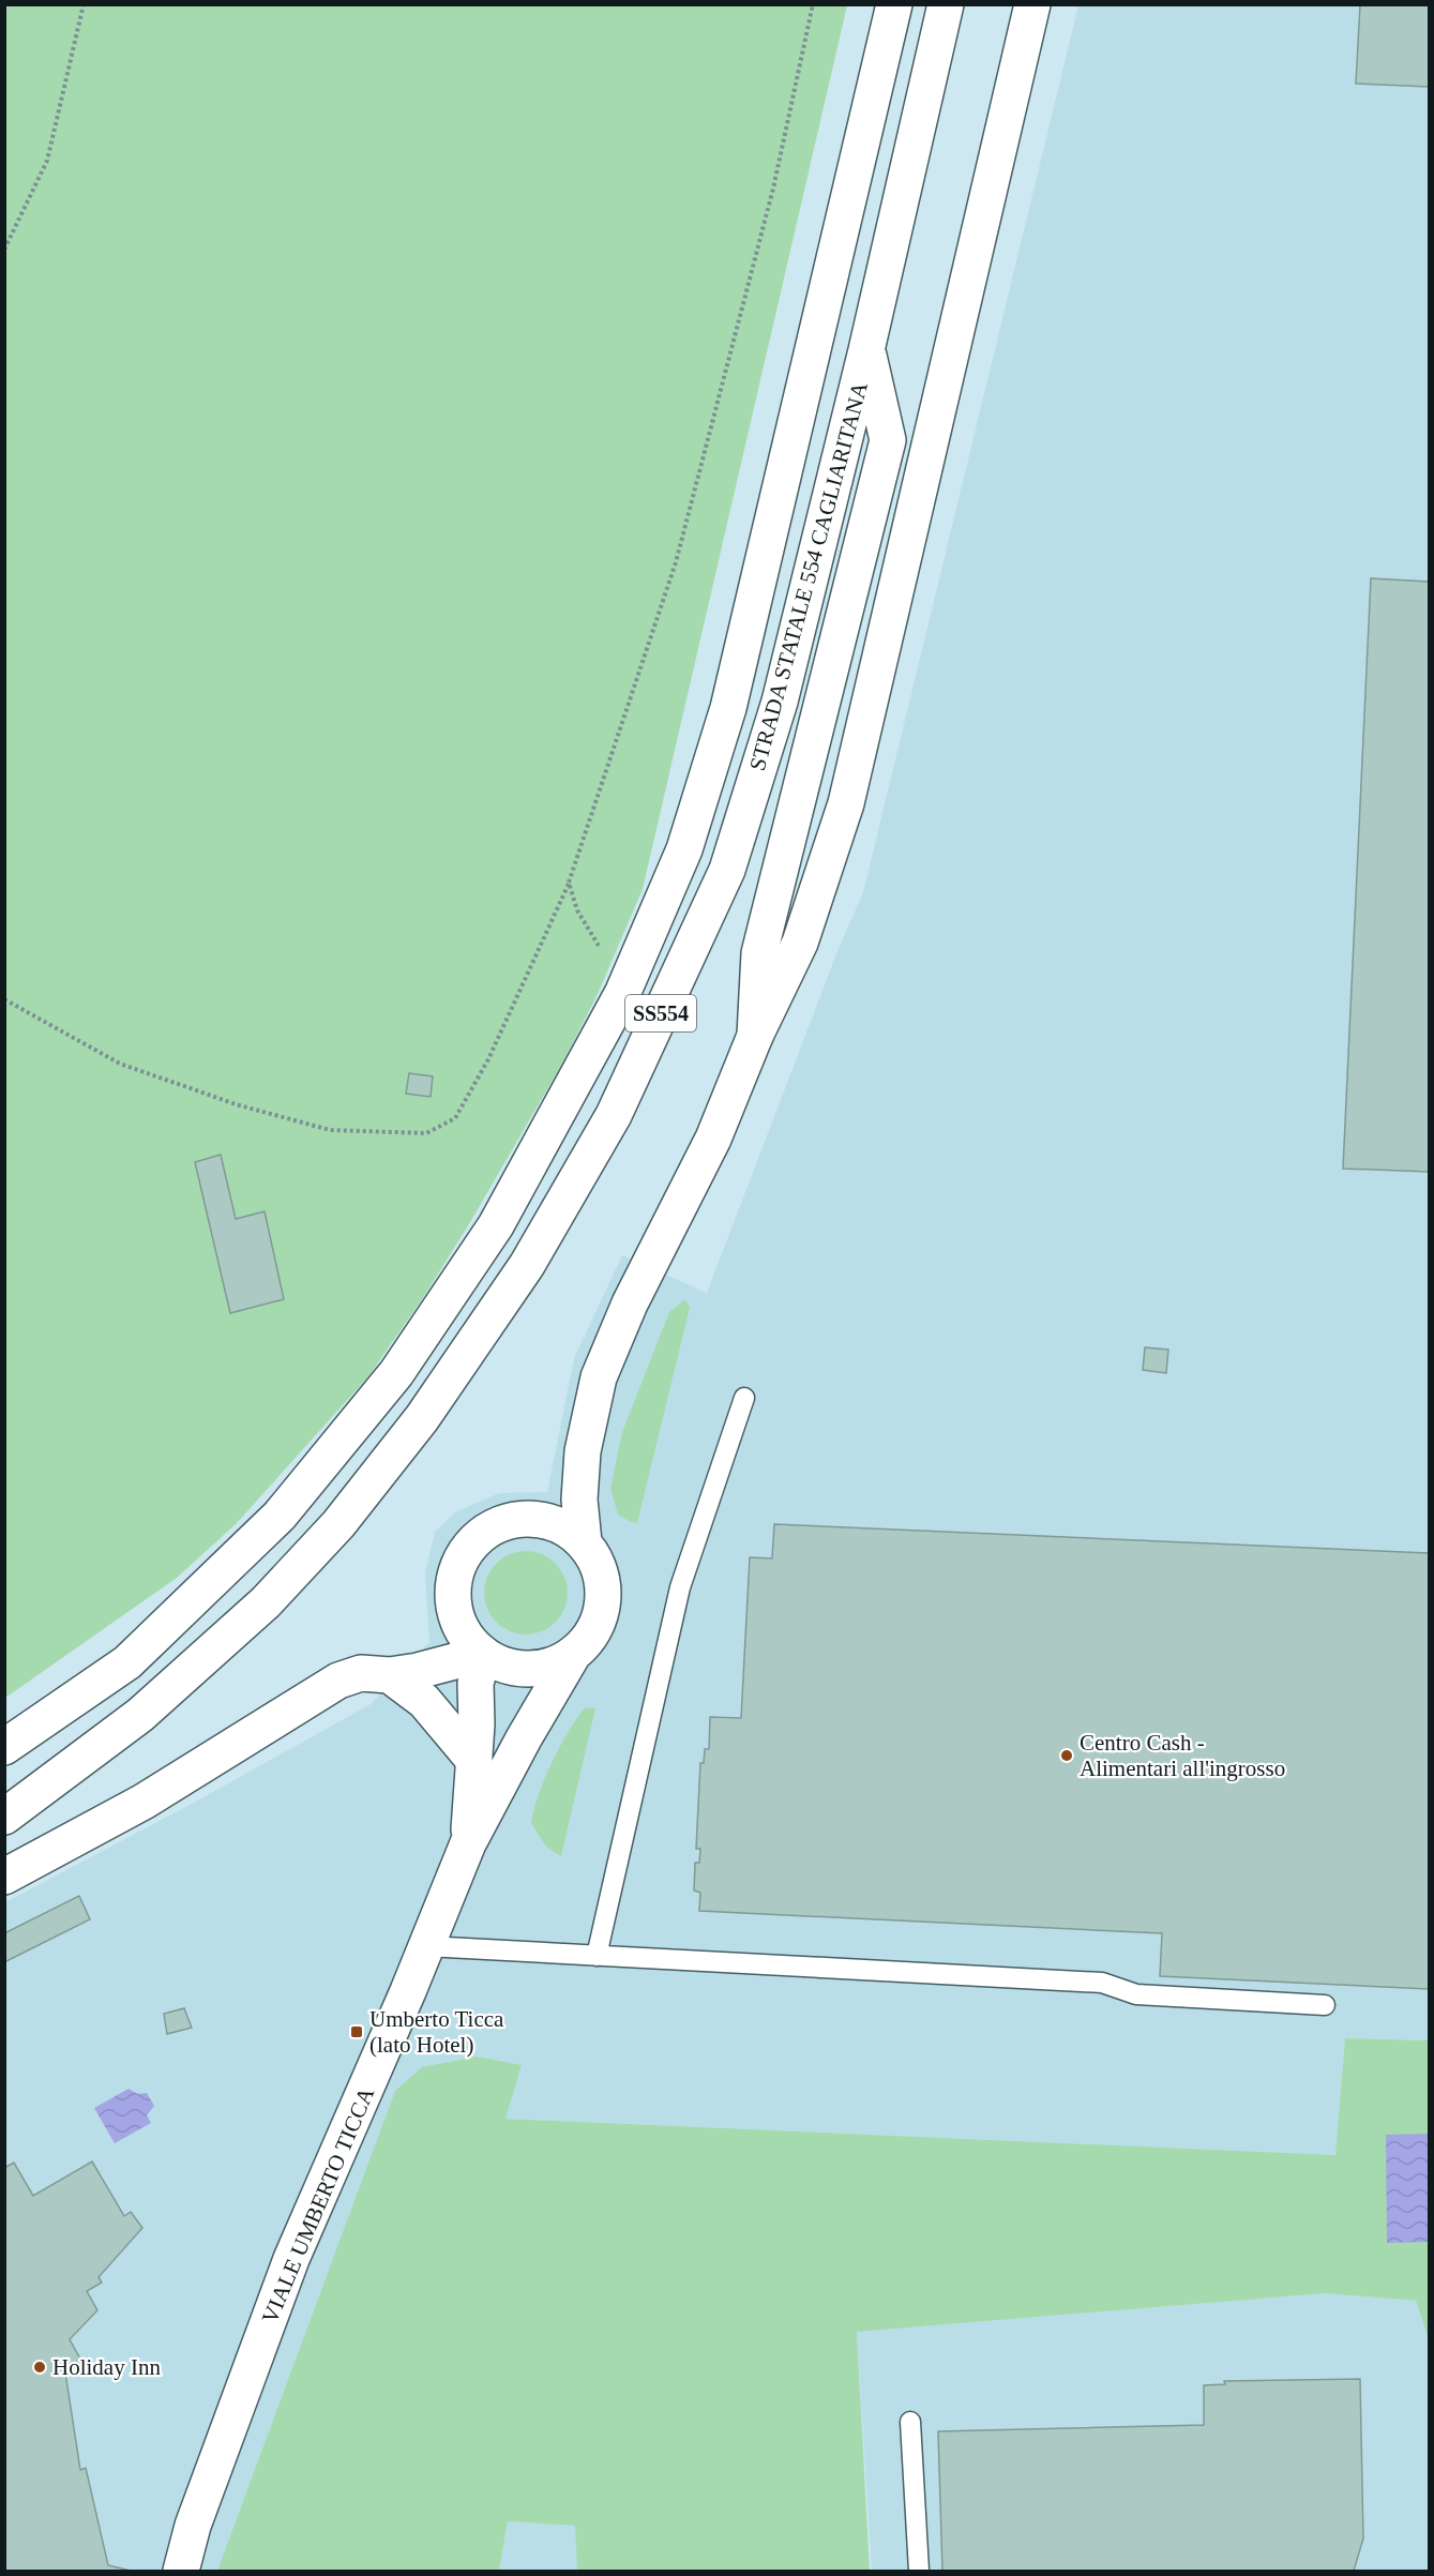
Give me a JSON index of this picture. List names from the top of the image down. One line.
{"streets":{"main road":["STRADA STATALE 554 CAGLIARITANA","SS554","VIALE UMBERTO TICCA"]},"places":{"other":["Centro Cash - Alimentari all'ingrosso","Holiday Inn"],"transit":["Umberto Ticca (lato Hotel)"]}}
